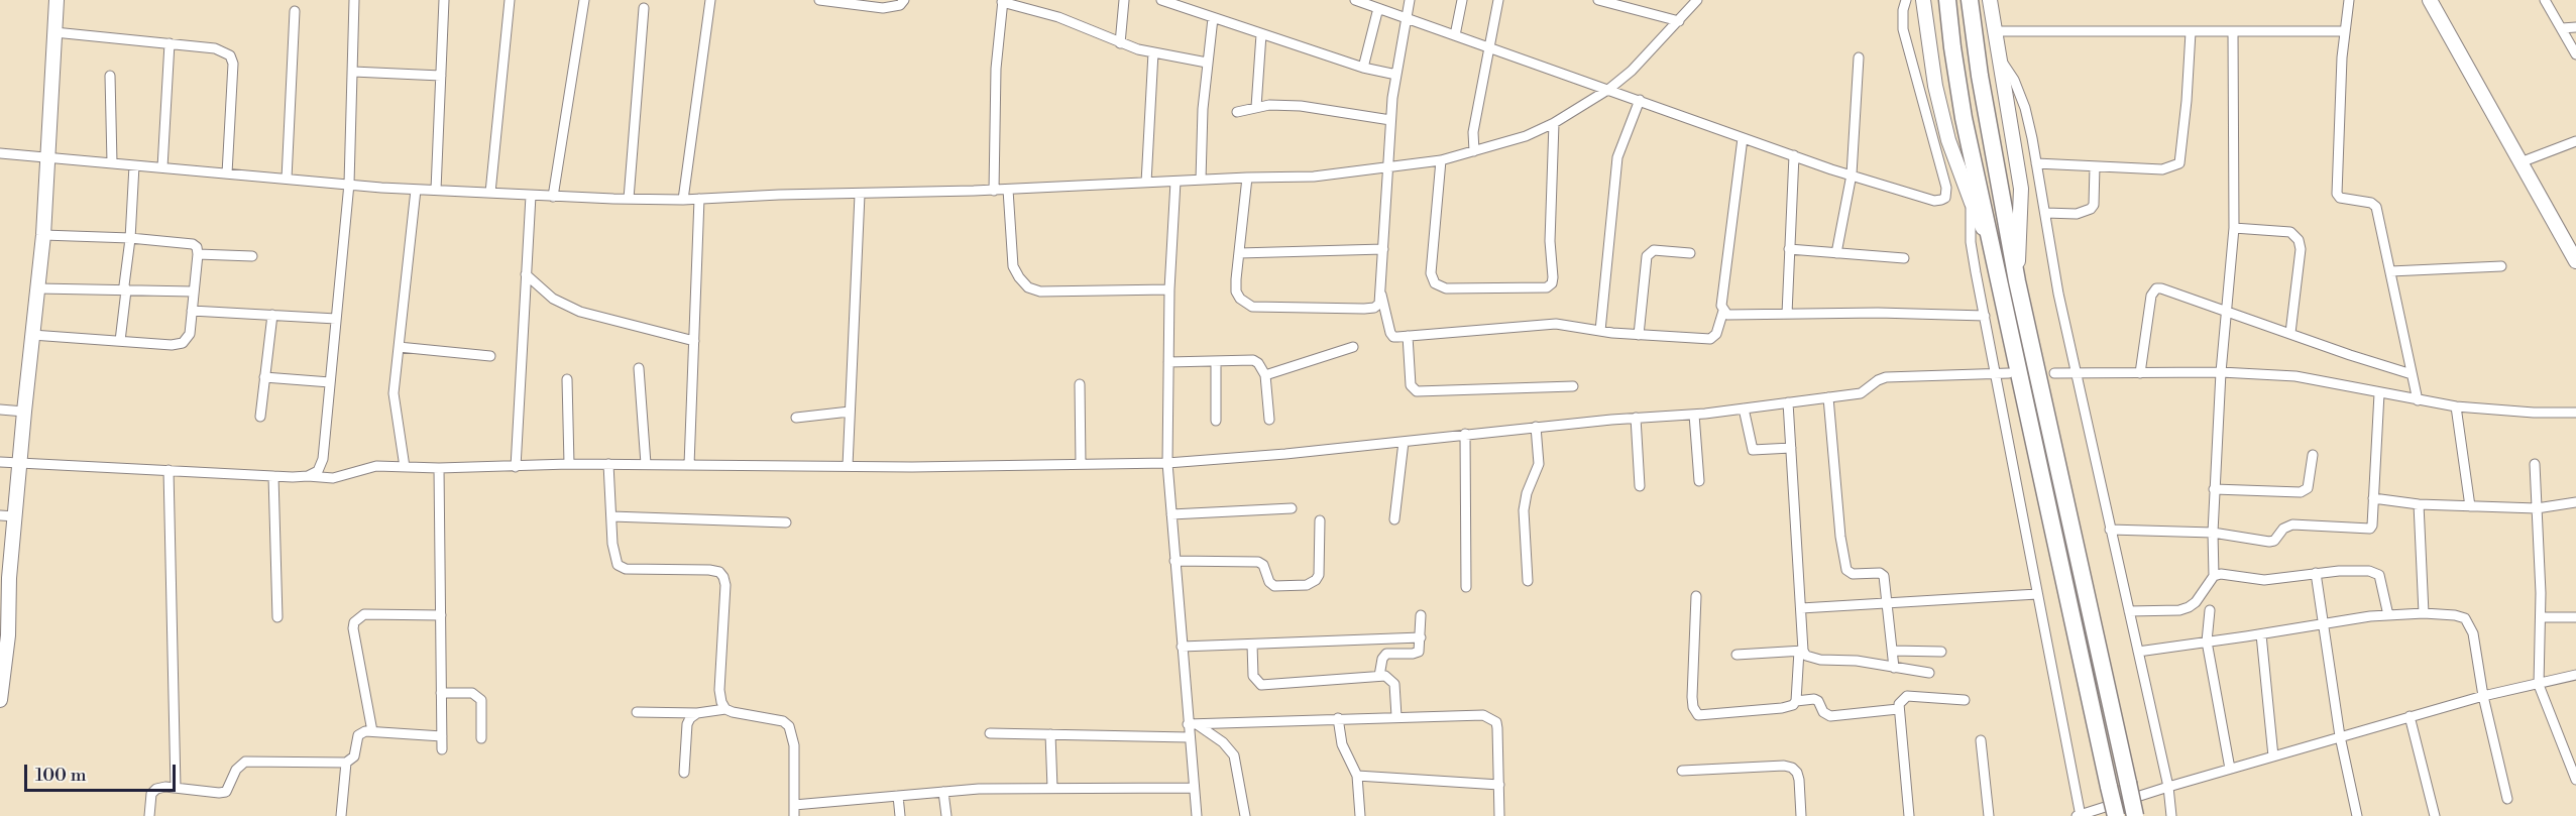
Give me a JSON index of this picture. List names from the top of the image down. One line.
{"scale_bar":"100 m"}
